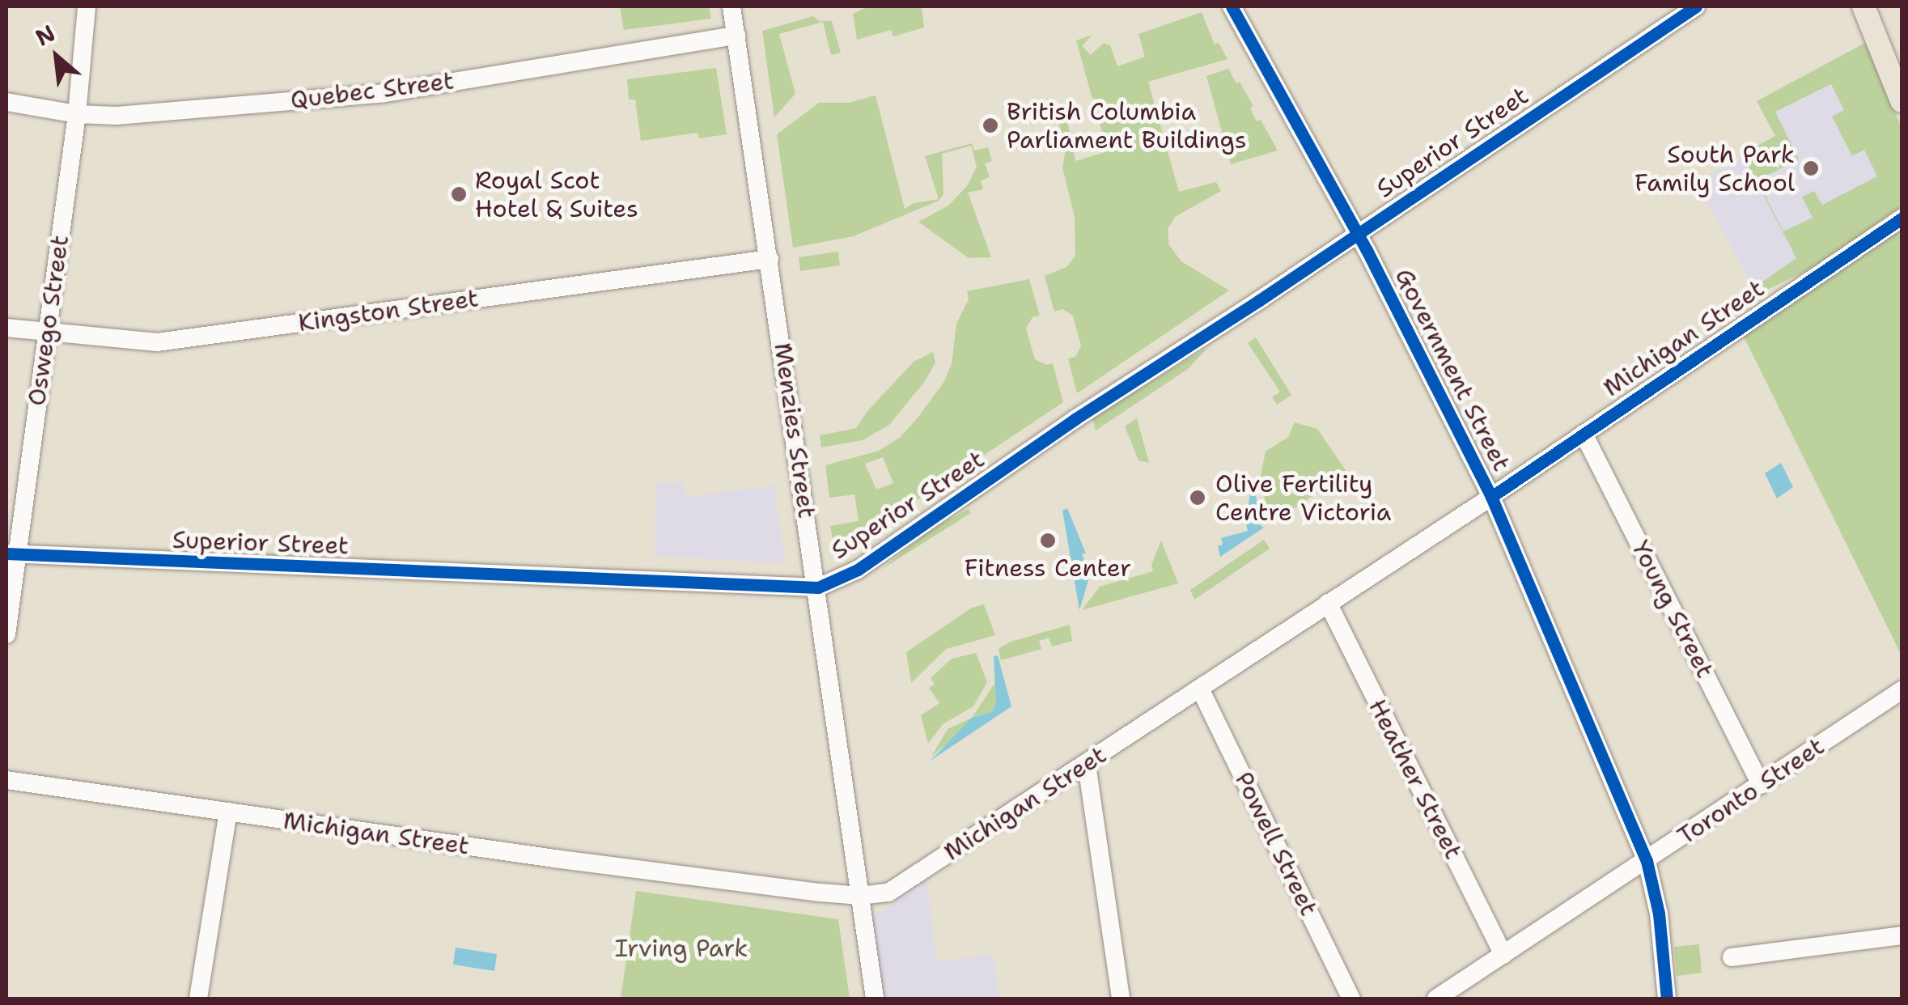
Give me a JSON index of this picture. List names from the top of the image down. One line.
{"streets":{"street":["Quebec Street","Superior Street","Kingston Street","Oswego Street","Michigan Street","Government Street","Menzies Street","Young Street","Heather Street","Toronto Street","Powell Street"]},"crossings":[["Quebec Street","Oswego Street"],["Quebec Street","Menzies Street"],["Superior Street","Oswego Street"],["Superior Street","Government Street"],["Superior Street","Menzies Street"],["Kingston Street","Oswego Street"],["Kingston Street","Menzies Street"],["Michigan Street","Government Street"],["Michigan Street","Menzies Street"],["Michigan Street","Young Street"],["Michigan Street","Heather Street"],["Michigan Street","Powell Street"],["Government Street","Toronto Street"],["Young Street","Toronto Street"],["Heather Street","Toronto Street"]],"parks":["Irving Park"],"places":["British Columbia Parliament Buildings","South Park Family School","Royal Scot Hotel & Suites","Olive Fertility Centre Victoria","Fitness Center"],"north":"top left"}
